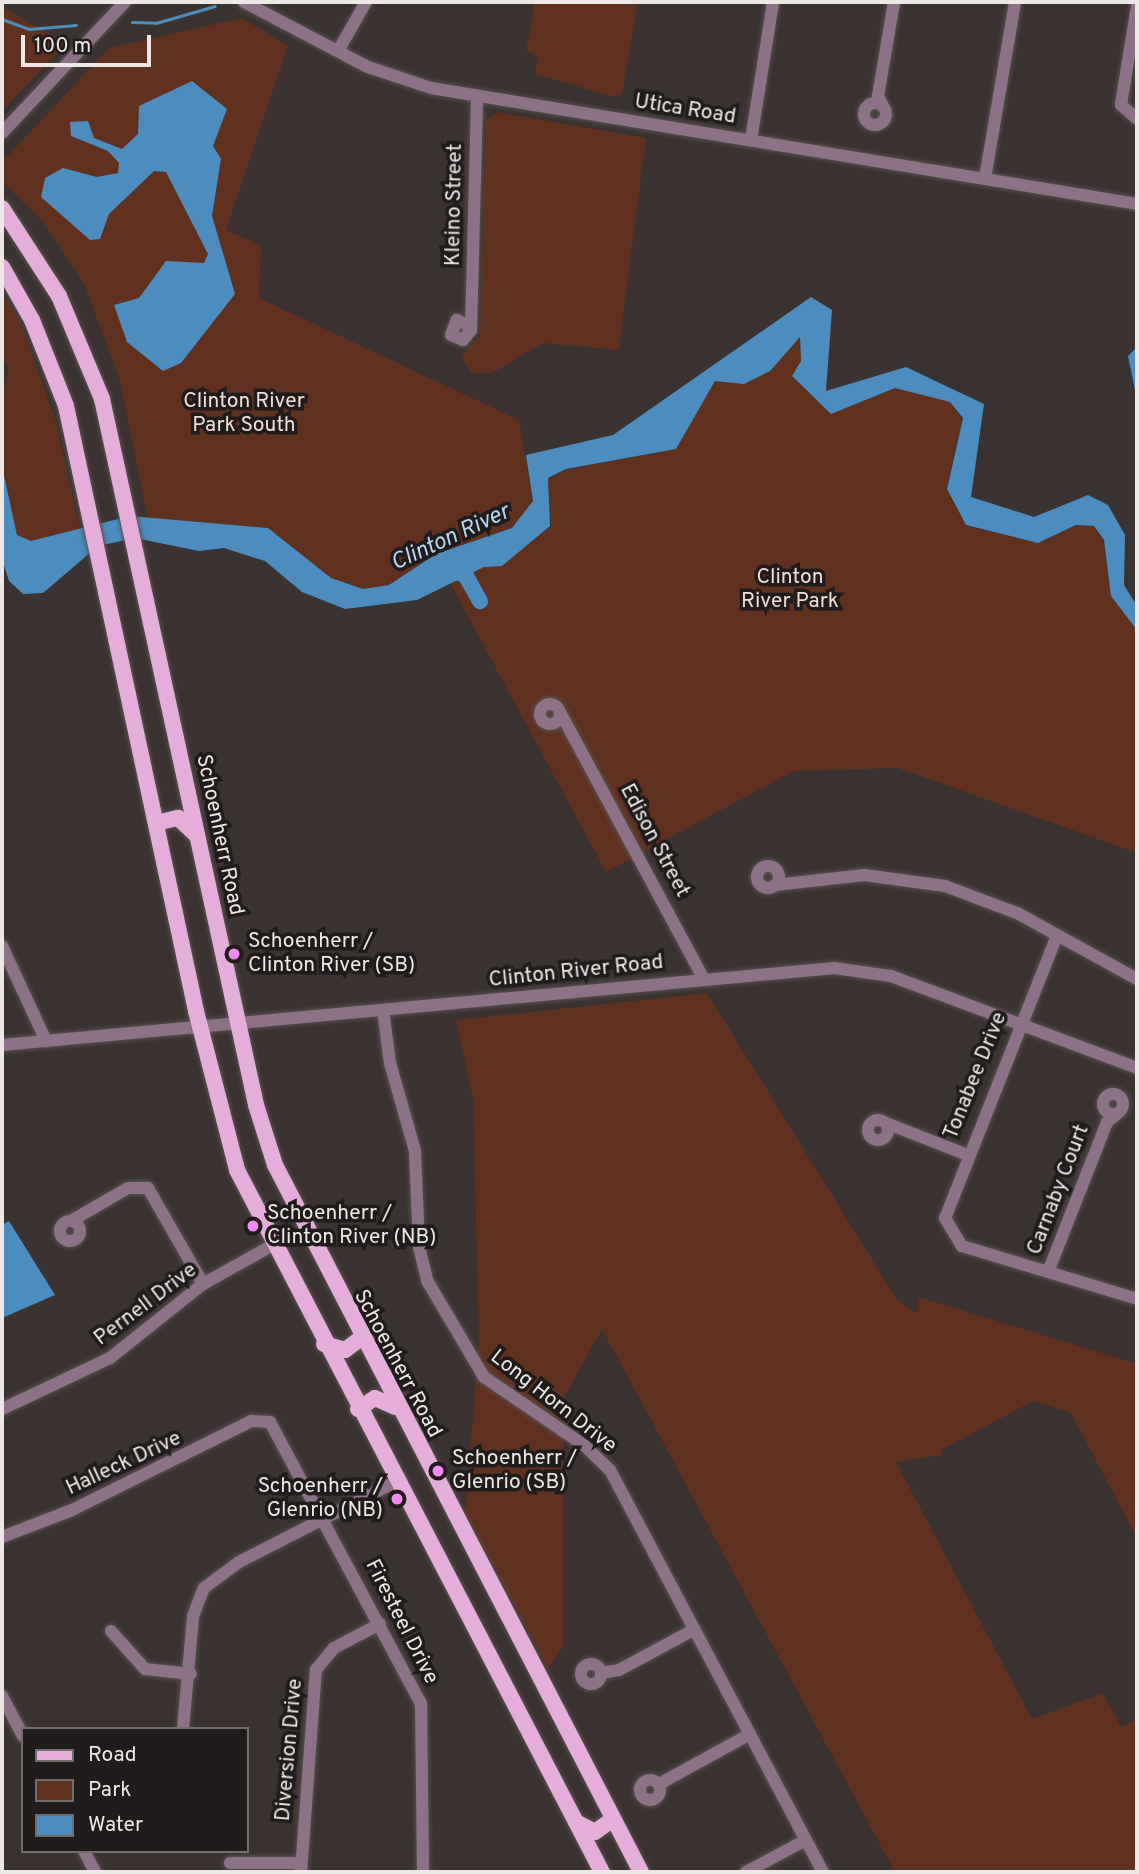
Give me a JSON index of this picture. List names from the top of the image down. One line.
{"streets":{"main road":["Schoenherr Road"],"street":["Utica Road","Kleino Street","Edison Street","Clinton River Road","Tonabee Drive","Carnaby Court","Pernell Drive","Long Horn Drive","Halleck Drive","Firesteel Drive","Diversion Drive"]},"crossings":[["Utica Road","Kleino Street"],["Schoenherr Road","Clinton River Road"],["Edison Street","Clinton River Road"],["Clinton River Road","Tonabee Drive"],["Clinton River Road","Long Horn Drive"],["Tonabee Drive","Carnaby Court"],["Halleck Drive","Firesteel Drive"],["Firesteel Drive","Diversion Drive"]],"water":["Clinton River"],"parks":["Clinton River Park South","Clinton River Park"],"places":["Schoenherr / Clinton River (SB)","Schoenherr / Clinton River (NB)","Schoenherr / Glenrio (SB)","Schoenherr / Glenrio (NB)"],"legend":["Road","Park","Water"],"scale_bar":"100 m"}
